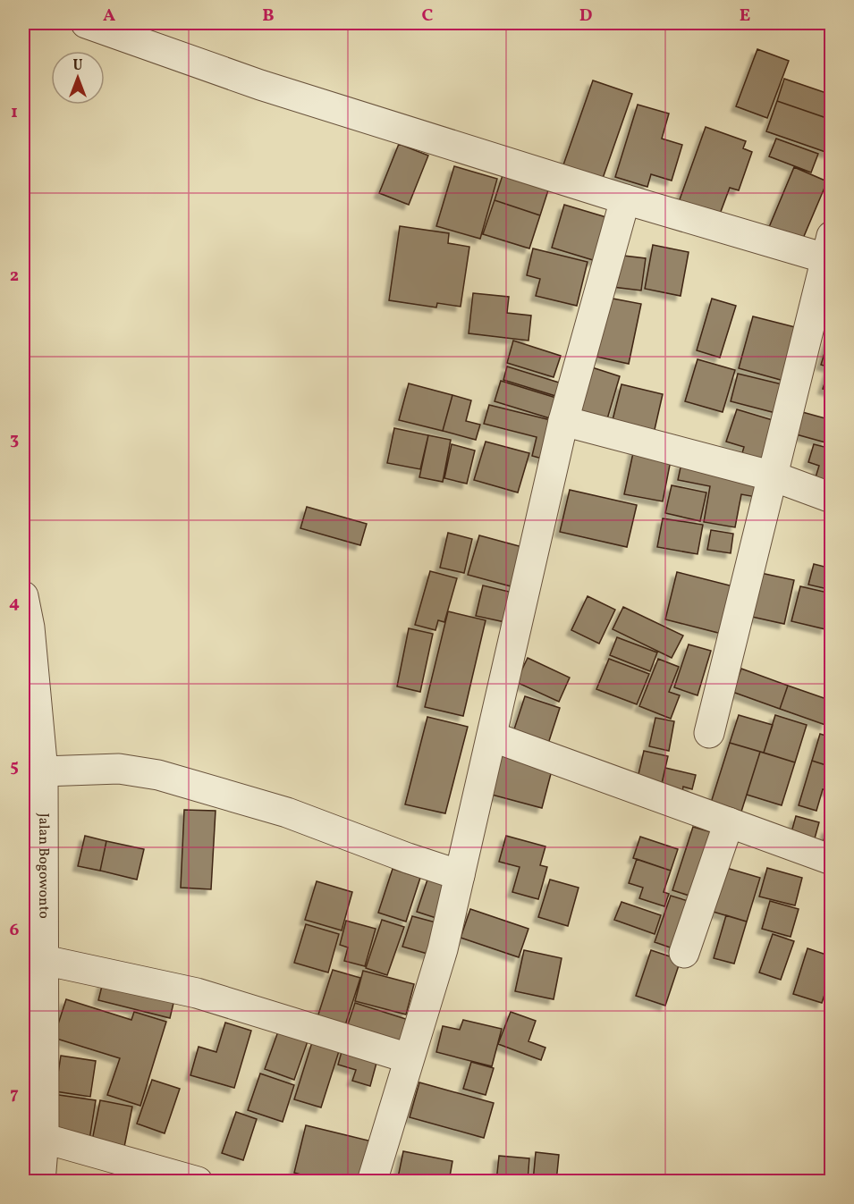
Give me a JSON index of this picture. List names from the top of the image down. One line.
{"streets":{"street":["Jalan Bogowonto"]},"north":"top","grid":{"columns":["A","B","C","D","E"],"rows":["1","2","3","4","5","6","7"]}}
